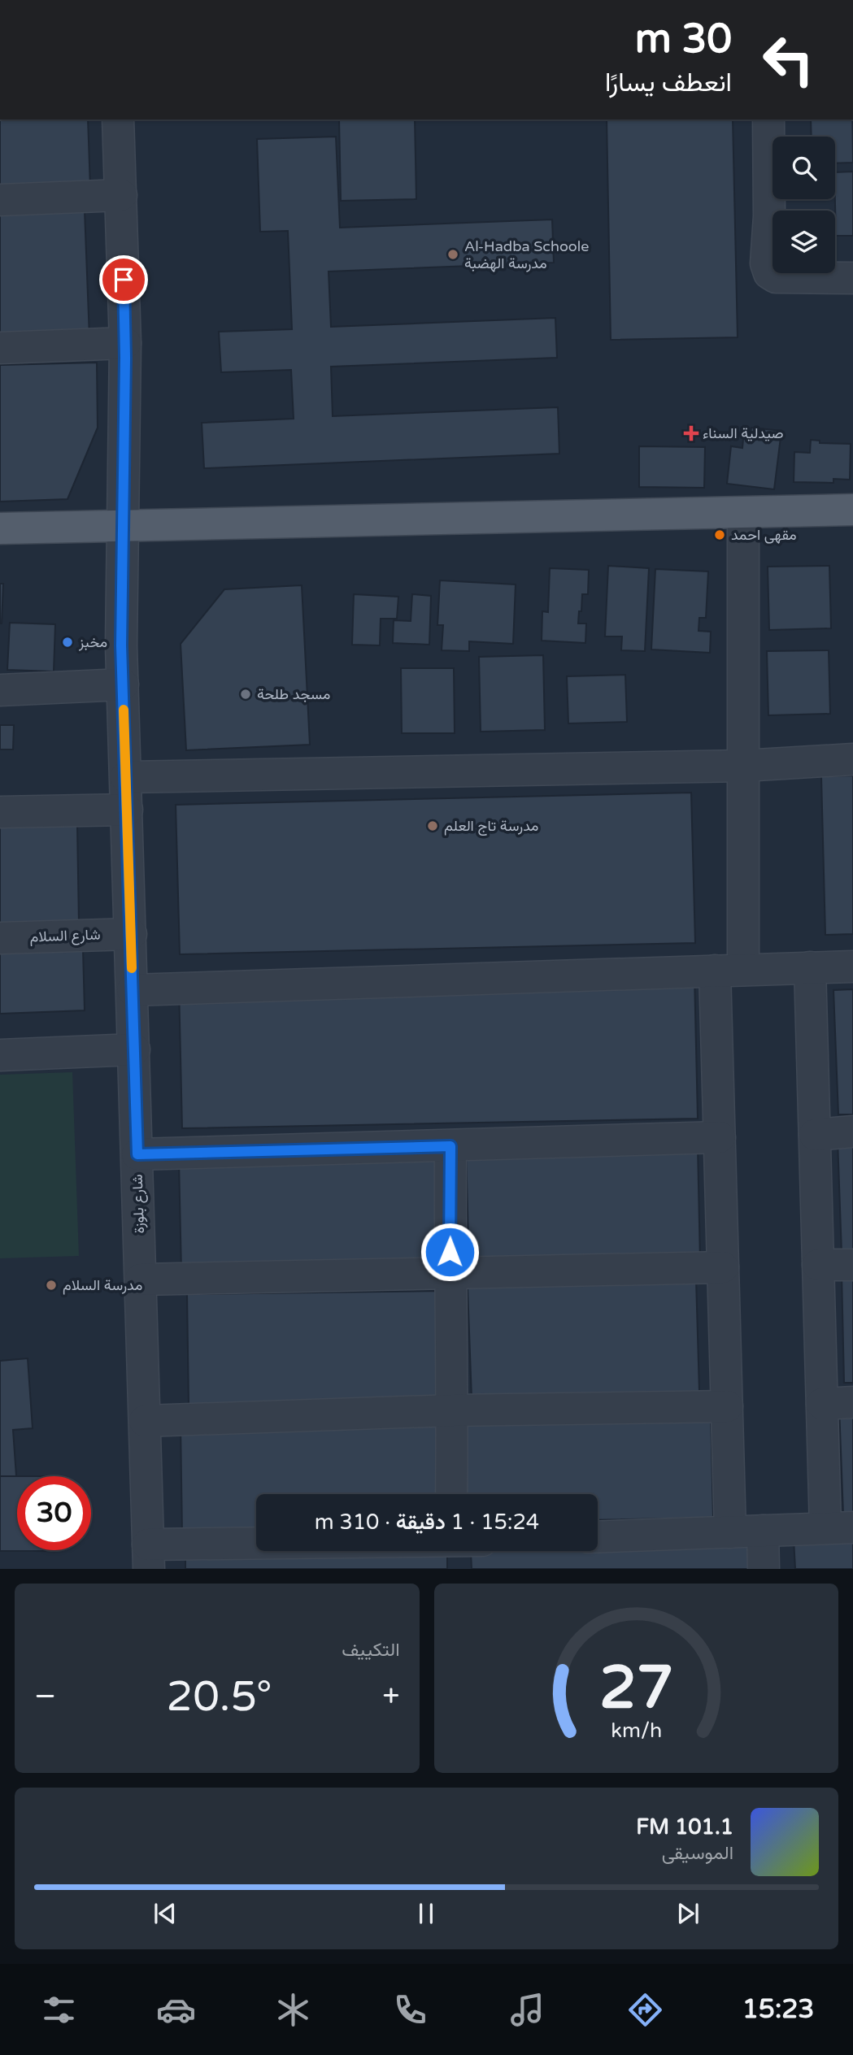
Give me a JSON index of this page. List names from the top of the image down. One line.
{"streets":{"street":["شارع السلام","شارع بلوزة"]},"crossings":[["شارع السلام","شارع بلوزة"]],"places":{"other":["Al-Hadba Schoole مدرسة الهضبة","مقهى احمد","مخبز","مسجد طلحة","مدرسة تاج العلم","مدرسة السلام"],"health":["صيدلية السناء"]},"page":{"turn":["30 m","انعطف يسارًا"],"limit":"30","trip":"15:24 · 1 دقيقة · 310 m","tile":"التكييف","heat":["−","20.5°","+"],"song":["101.1 FM","الموسيقى"],"tabs":"15:23","gauge":["27","km/h"]}}
